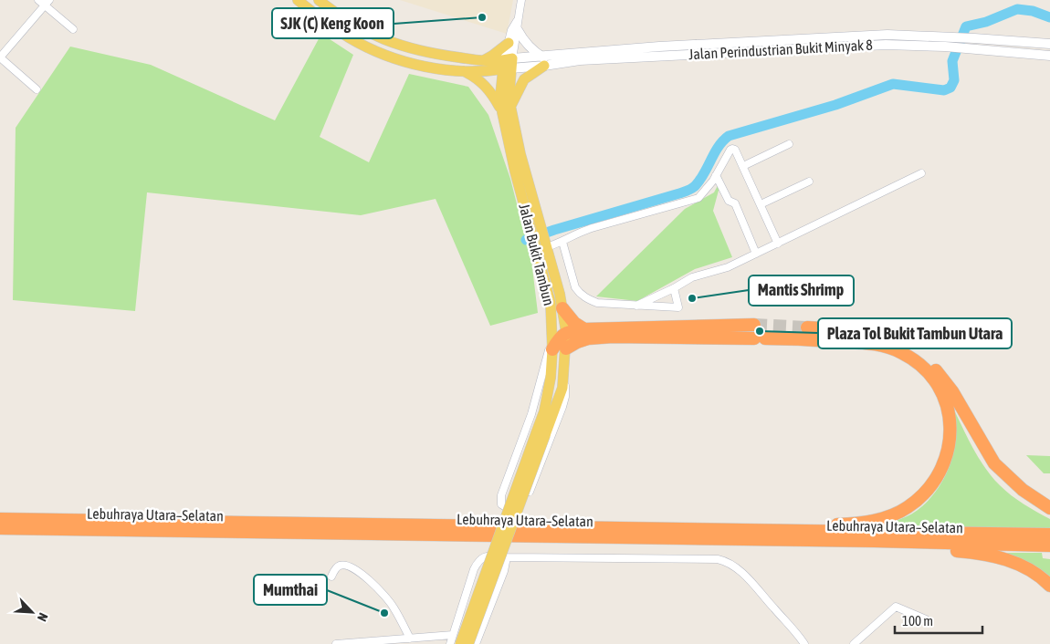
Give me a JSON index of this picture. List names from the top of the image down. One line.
{"streets":{"highway":["Lebuhraya Utara–Selatan"],"main road":["Jalan Bukit Tambun"],"street":["Jalan Perindustrian Bukit Minyak 8"]},"crossings":[["Jalan Perindustrian Bukit Minyak 8","Jalan Bukit Tambun"]],"places":["SJK (C) Keng Koon","Mantis Shrimp","Plaza Tol Bukit Tambun Utara","Mumthai"],"scale_bar":"100 m","north":"bottom right"}
